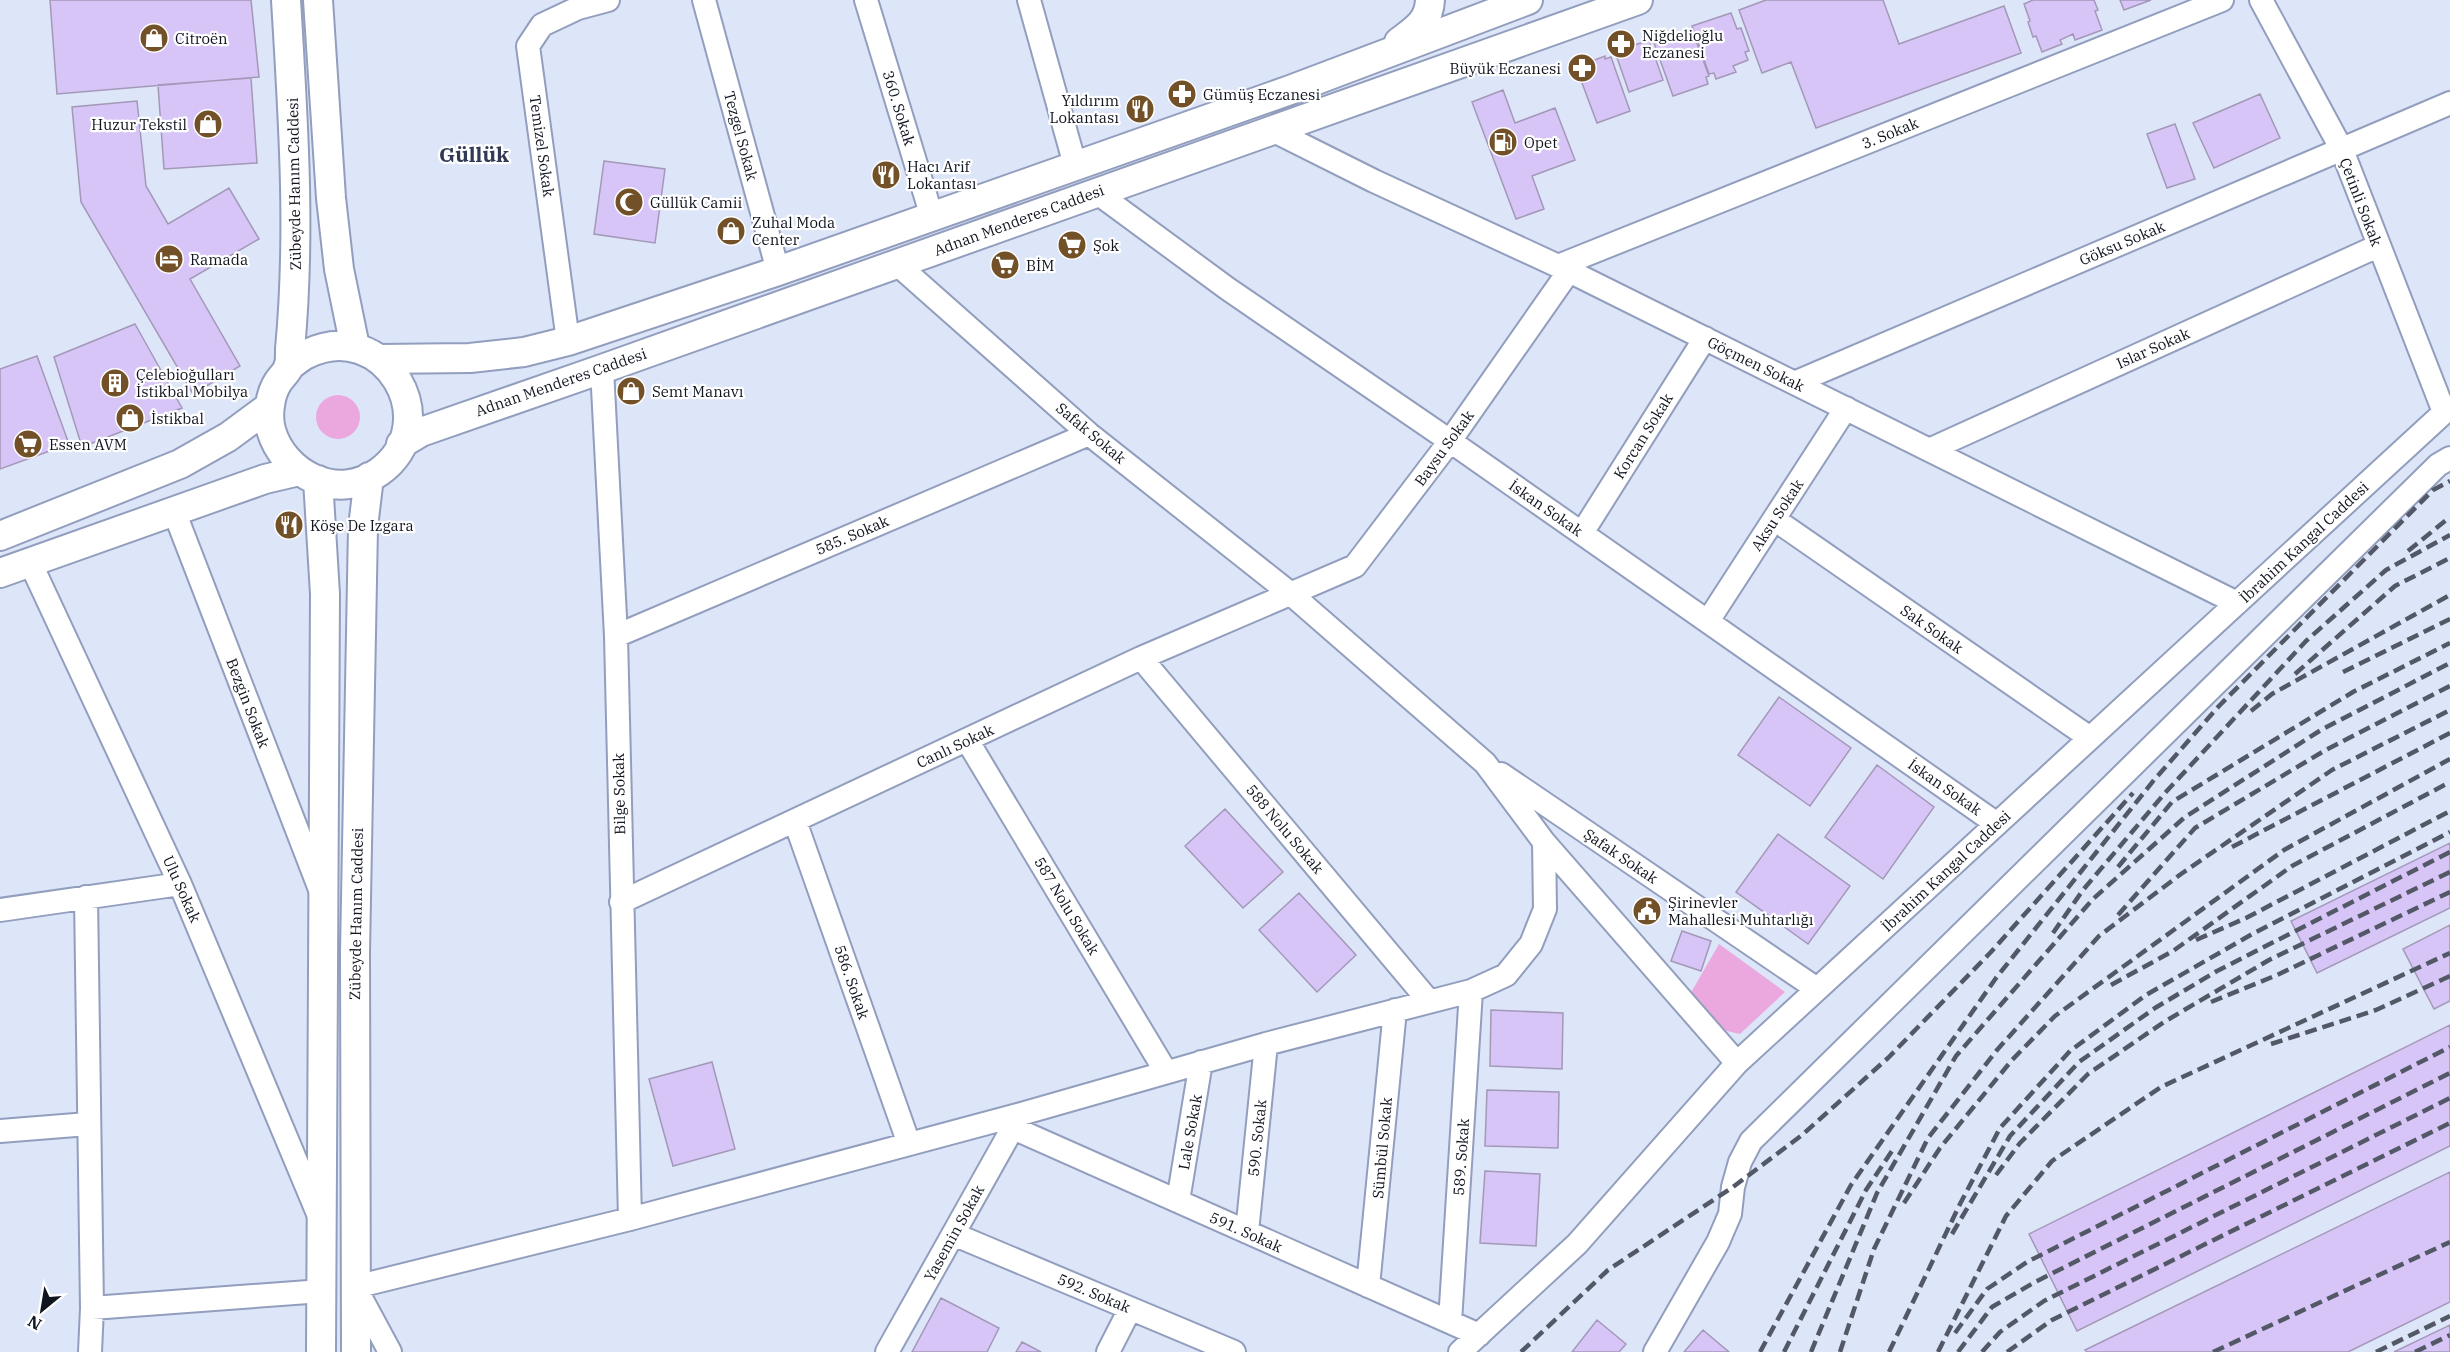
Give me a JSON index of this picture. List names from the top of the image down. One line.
{"streets":{"main road":["Zübeyde Hanım Caddesi","Adnan Menderes Caddesi"],"street":["360. Sokak","3. Sokak","Tezgel Sokak","Temizel Sokak","Çetinli Sokak","Göksu Sokak","Islar Sokak","Göçmen Sokak","Safak Sokak","Korcan Sokak","Baysu Sokak","İskan Sokak","Aksu Sokak","585. Sokak","İbrahim Kangal Caddesi","Sak Sokak","Bezgin Sokak","Canlı Sokak","Bilge Sokak","588 Nolu Sokak","Şafak Sokak","Ulu Sokak","587 Nolu Sokak","586. Sokak","Lale Sokak","590. Sokak","Sümbül Sokak","589. Sokak","591. Sokak","Yasemin Sokak","592. Sokak"]},"crossings":[["3. Sokak","Göçmen Sokak"],["3. Sokak","Baysu Sokak"],["Zübeyde Hanım Caddesi","Adnan Menderes Caddesi"],["Çetinli Sokak","Göksu Sokak"],["Çetinli Sokak","Islar Sokak"],["Çetinli Sokak","İbrahim Kangal Caddesi"],["Adnan Menderes Caddesi","Göçmen Sokak"],["Adnan Menderes Caddesi","Safak Sokak"],["Adnan Menderes Caddesi","İskan Sokak"],["Adnan Menderes Caddesi","Bilge Sokak"],["Göksu Sokak","Göçmen Sokak"],["Islar Sokak","Göçmen Sokak"],["Göçmen Sokak","Korcan Sokak"],["Göçmen Sokak","Baysu Sokak"],["Göçmen Sokak","Aksu Sokak"],["Göçmen Sokak","İbrahim Kangal Caddesi"],["Safak Sokak","Baysu Sokak"],["Safak Sokak","585. Sokak"],["Safak Sokak","Canlı Sokak"],["Safak Sokak","Şafak Sokak"],["Korcan Sokak","İskan Sokak"],["Baysu Sokak","İskan Sokak"],["Baysu Sokak","Canlı Sokak"],["Baysu Sokak","Şafak Sokak"],["İskan Sokak","Aksu Sokak"],["İskan Sokak","İbrahim Kangal Caddesi"],["Aksu Sokak","Sak Sokak"],["585. Sokak","Bilge Sokak"],["İbrahim Kangal Caddesi","Sak Sokak"],["İbrahim Kangal Caddesi","Şafak Sokak"],["İbrahim Kangal Caddesi","591. Sokak"],["Canlı Sokak","Bilge Sokak"],["Canlı Sokak","588 Nolu Sokak"],["Canlı Sokak","Şafak Sokak"],["Canlı Sokak","587 Nolu Sokak"],["Canlı Sokak","586. Sokak"],["Lale Sokak","591. Sokak"],["590. Sokak","591. Sokak"],["Sümbül Sokak","591. Sokak"],["589. Sokak","591. Sokak"],["591. Sokak","Yasemin Sokak"],["Yasemin Sokak","592. Sokak"]],"districts":["Güllük"],"places":{"shop":["Citroën","Huzur Tekstil","Zuhal Moda Center","Semt Manavı","İstikbal"],"pharmacy":["Niğdelioğlu Eczanesi","Büyük Eczanesi","Gümüş Eczanesi"],"restaurant":["Yıldırım Lokantası","Hacı Arif Lokantası","Köşe De Izgara"],"fuel station":["Opet"],"mosque":["Güllük Camii"],"supermarket":["Şok","BİM","Essen AVM"],"hotel":["Ramada"],"building":["Çelebioğulları İstikbal Mobilya"],"public building":["Şirinevler Mahallesi Muhtarlığı"]},"north":"bottom left"}
